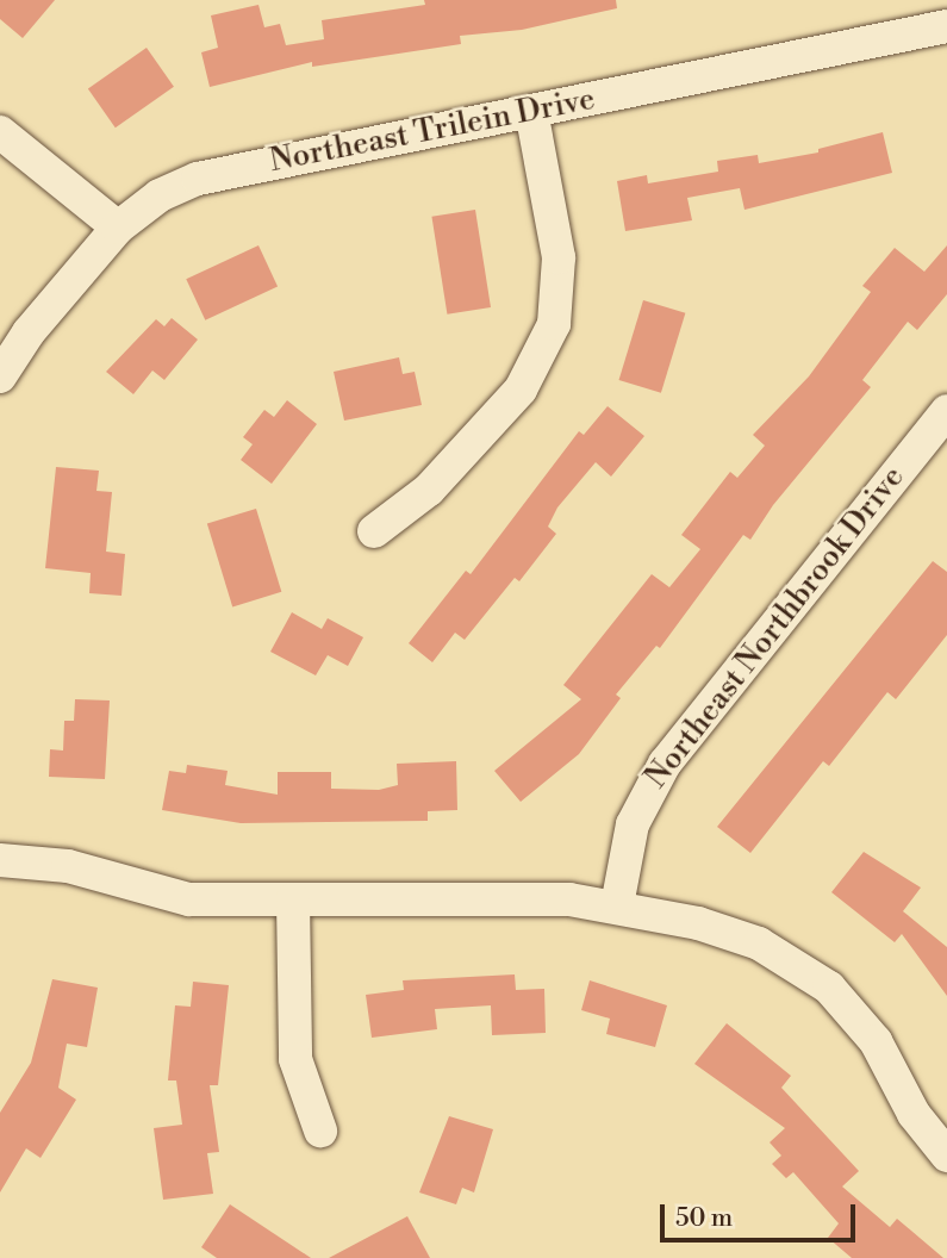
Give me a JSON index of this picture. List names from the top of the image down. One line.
{"streets":{"street":["Northeast Trilein Drive","Northeast Northbrook Drive"]},"scale_bar":"50 m"}
